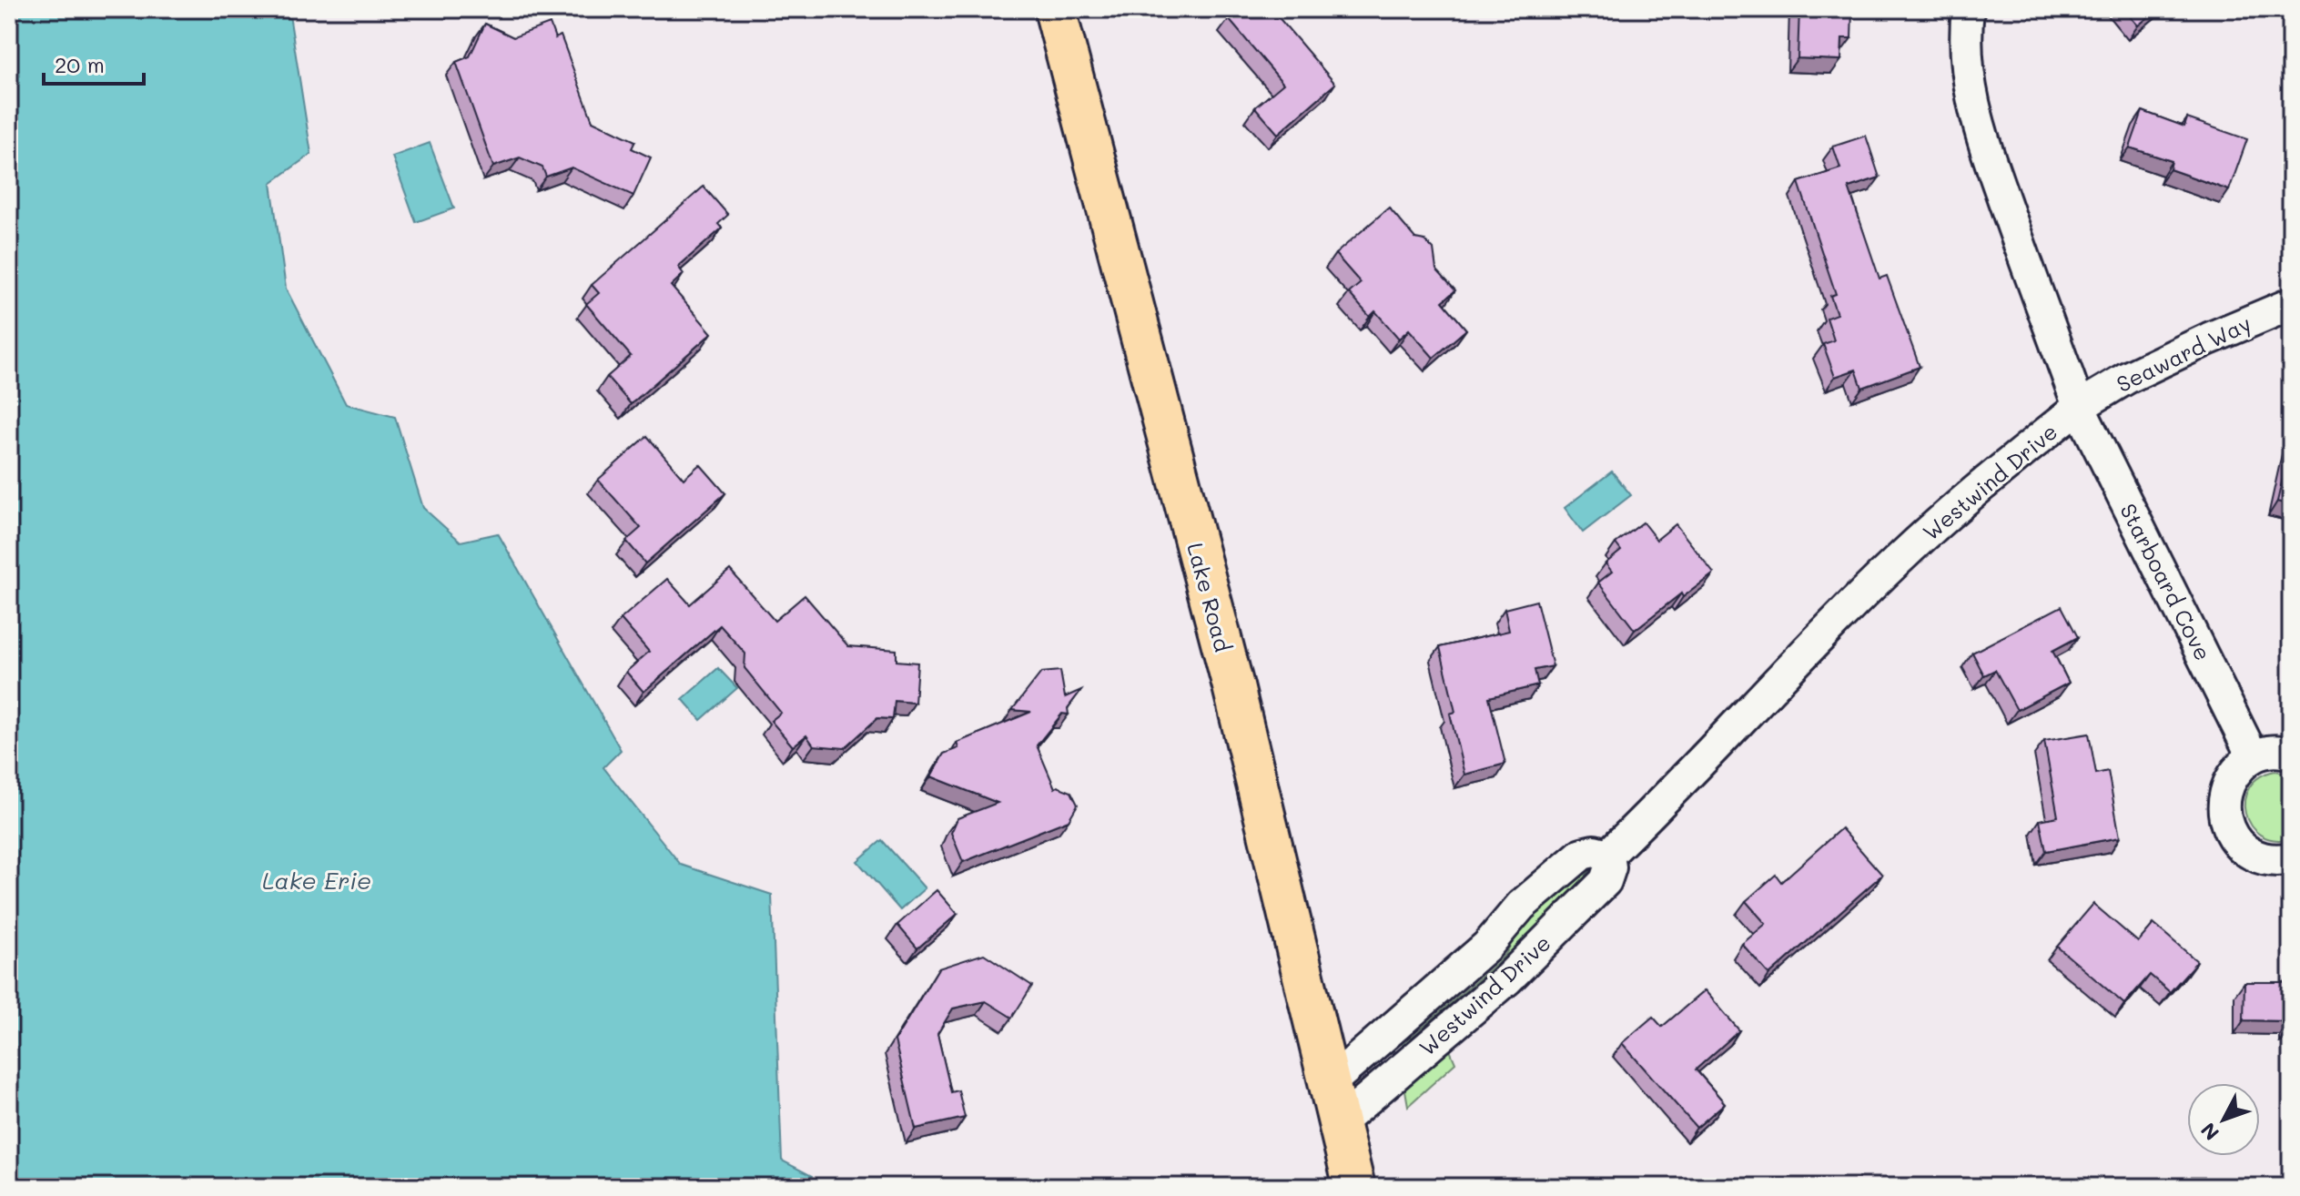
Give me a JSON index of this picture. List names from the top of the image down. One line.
{"streets":{"main road":["Lake Road"],"street":["Seaward Way","Westwind Drive","Starboard Cove"]},"crossings":[["Seaward Way","Westwind Drive"],["Seaward Way","Starboard Cove"],["Westwind Drive","Starboard Cove"],["Westwind Drive","Lake Road"]],"water":["Lake Erie"],"scale_bar":"20 m","north":"bottom left"}
